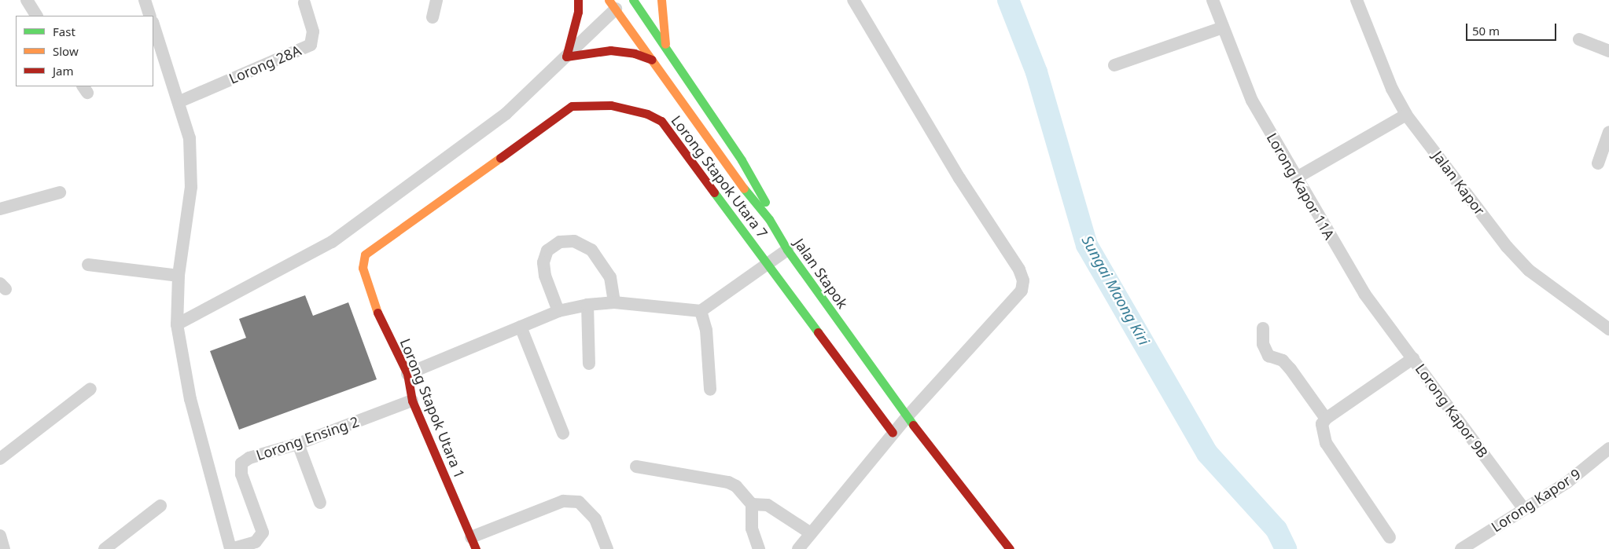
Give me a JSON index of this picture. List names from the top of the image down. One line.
{"streets":{"main road":["Lorong Stapok Utara 7","Jalan Stapok","Lorong Stapok Utara 1"],"street":["Lorong 28A","Jalan Kapor","Lorong Kapor 11A","Lorong Kapor 9B","Lorong Ensing 2","Lorong Kapor 9"]},"crossings":[["Lorong Stapok Utara 7","Lorong Stapok Utara 1"],["Lorong Kapor 11A","Lorong Kapor 9B"],["Lorong Stapok Utara 1","Lorong Ensing 2"],["Lorong Kapor 9B","Lorong Kapor 9"]],"water":["Sungai Maong Kiri"],"legend":["Fast","Slow","Jam"],"scale_bar":"50 m"}
